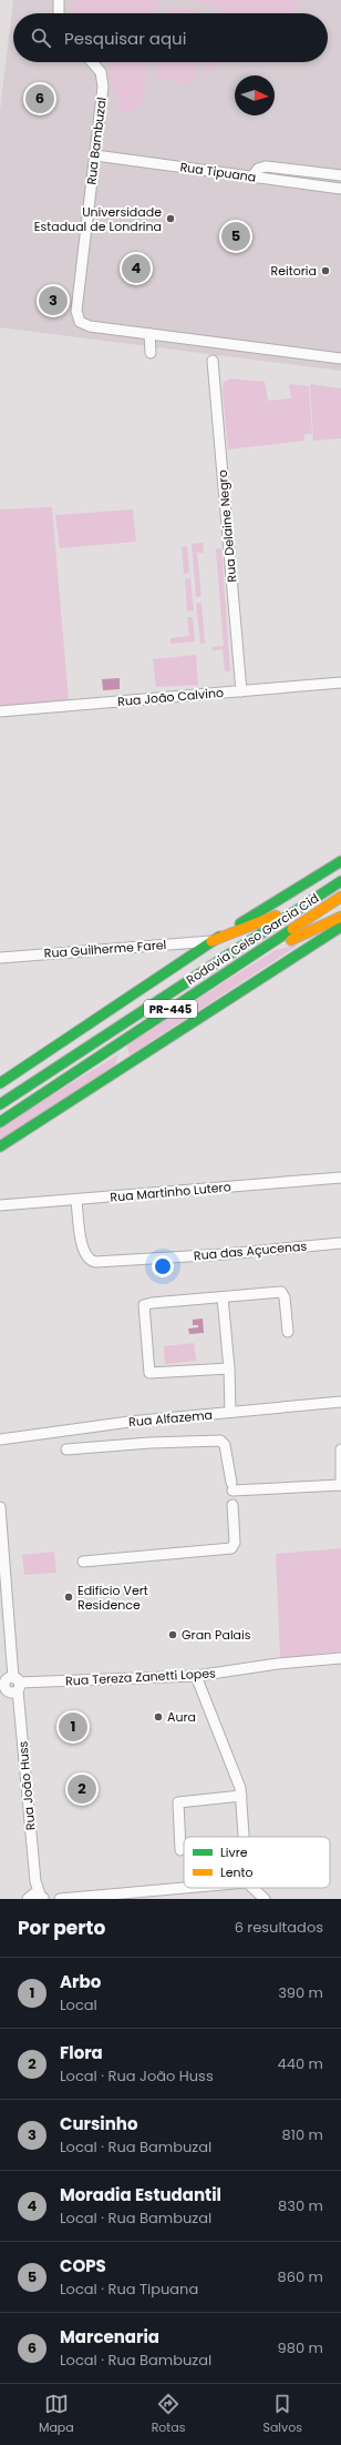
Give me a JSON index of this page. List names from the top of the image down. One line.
{"streets":{"main road":["Rodovia Celso Garcia Cid","PR-445"],"street":["Rua Bambuzal","Rua Tipuana","Rua Delaine Negro","Rua João Calvino","Rua Guilherme Farel","Rua Martinho Lutero","Rua das Açucenas","Rua Alfazema","Rua Tereza Zanetti Lopes","Rua João Huss"]},"crossings":[["Rua Bambuzal","Rua Tipuana"],["Rua Delaine Negro","Rua João Calvino"],["Rodovia Celso Garcia Cid","Rua Guilherme Farel"],["Rua Martinho Lutero","Rua das Açucenas"],["Rua Tereza Zanetti Lopes","Rua João Huss"]],"places":["Universidade Estadual de Londrina","Reitoria","Edifício Vert Residence","Gran Palais","Aura"],"legend":["Livre","Lento"],"north":"right","page":{"search":"Pesquisar aqui","pins":["6","5","4","3","1","2"],"heading":["Por perto","6 resultados"],"list":[{"mark":"1","name":"Arbo","note":"Local","value":"390 m"},{"mark":"2","name":"Flora","note":"Local · Rua João Huss","value":"440 m"},{"mark":"3","name":"Cursinho","note":"Local · Rua Bambuzal","value":"810 m"},{"mark":"4","name":"Moradia Estudantil","note":"Local · Rua Bambuzal","value":"830 m"},{"mark":"5","name":"COPS","note":"Local · Rua Tipuana","value":"860 m"},{"mark":"6","name":"Marcenaria","note":"Local · Rua Bambuzal","value":"980 m"}],"nav":["Mapa","Rotas","Salvos"]}}
